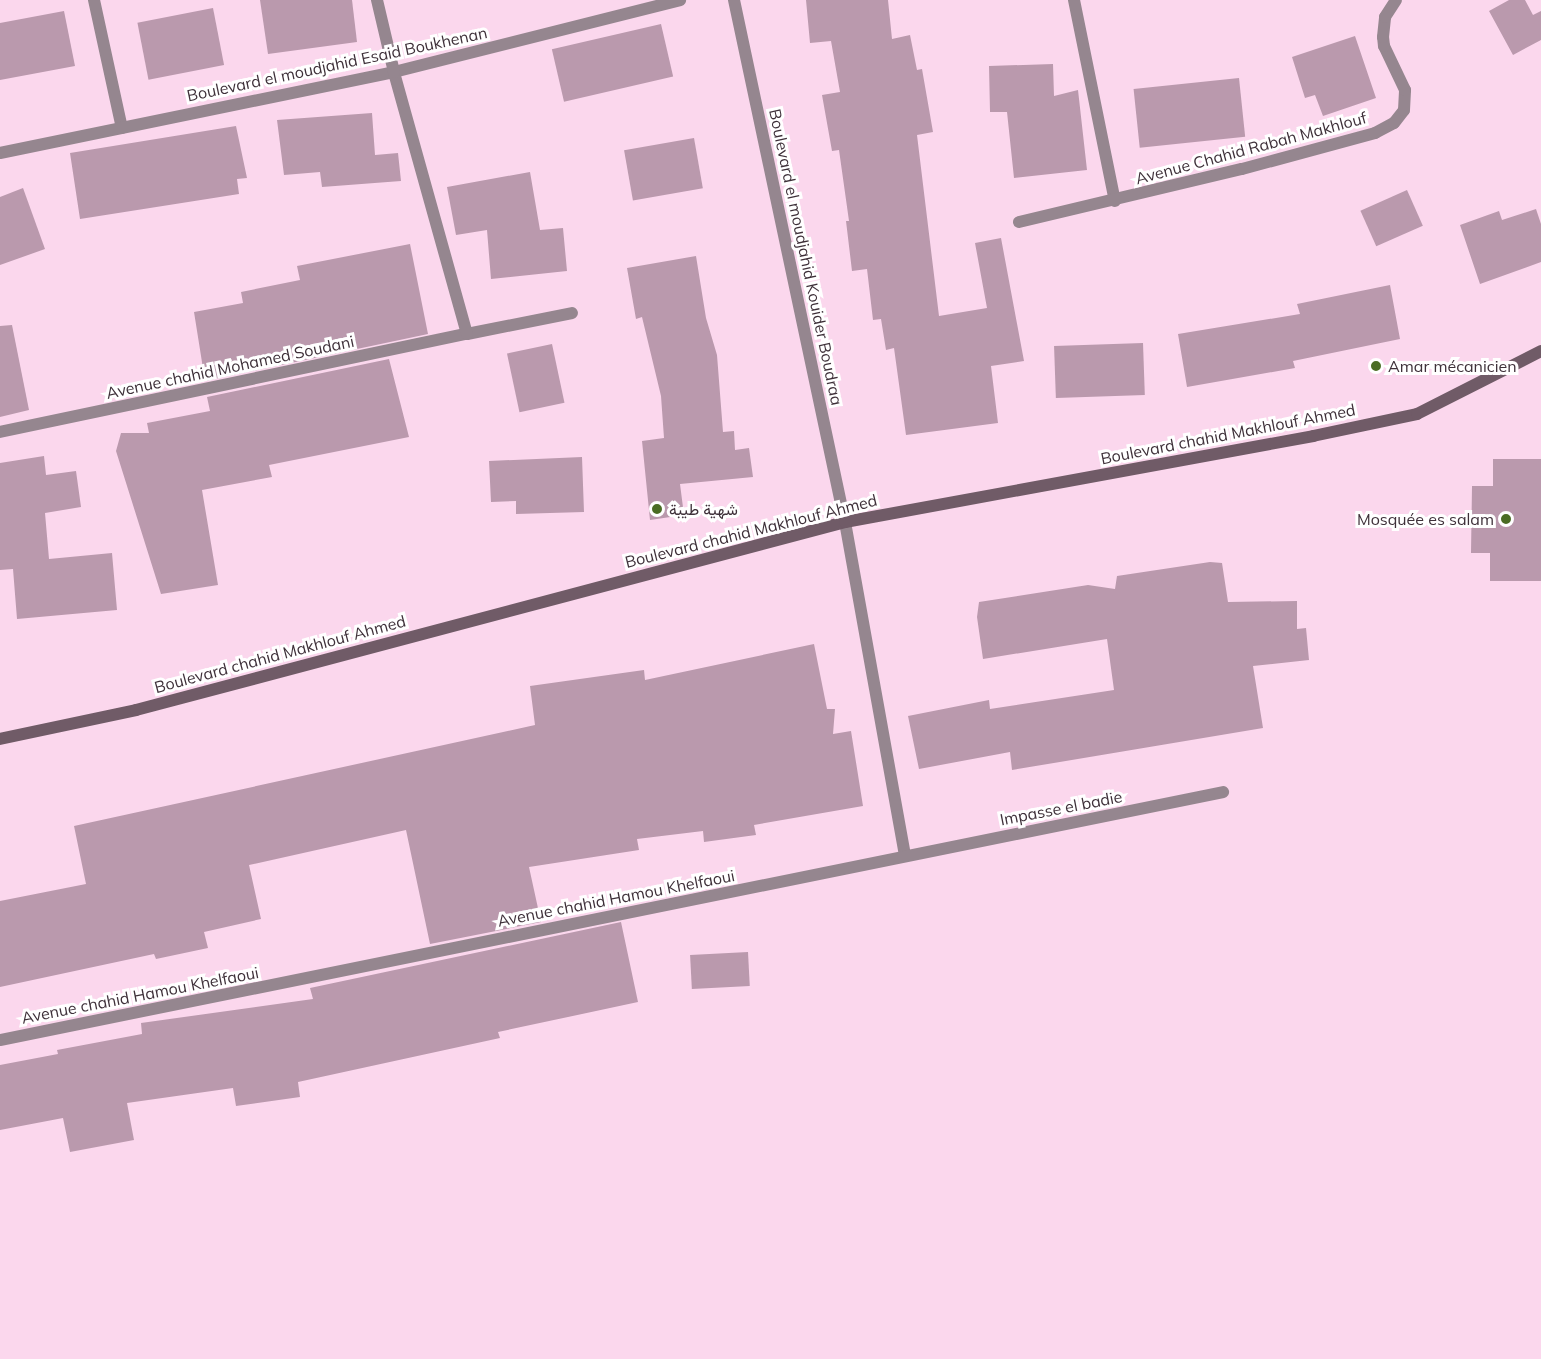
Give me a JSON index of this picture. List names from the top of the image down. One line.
{"streets":{"main road":["Boulevard chahid Makhlouf Ahmed"],"street":["Boulevard el moudjahid Esaid Boukhenan","Avenue Chahid Rabah Makhlouf","Boulevard el moudjahid Kouider Boudraa","Avenue chahid Mohamed Soudani","Impasse el badie","Avenue chahid Hamou Khelfaoui"]},"crossings":[["Boulevard el moudjahid Kouider Boudraa","Boulevard chahid Makhlouf Ahmed"],["Impasse el badie","Avenue chahid Hamou Khelfaoui"]],"places":["Amar mécanicien","شهية طيبة","Mosquée es salam"]}
